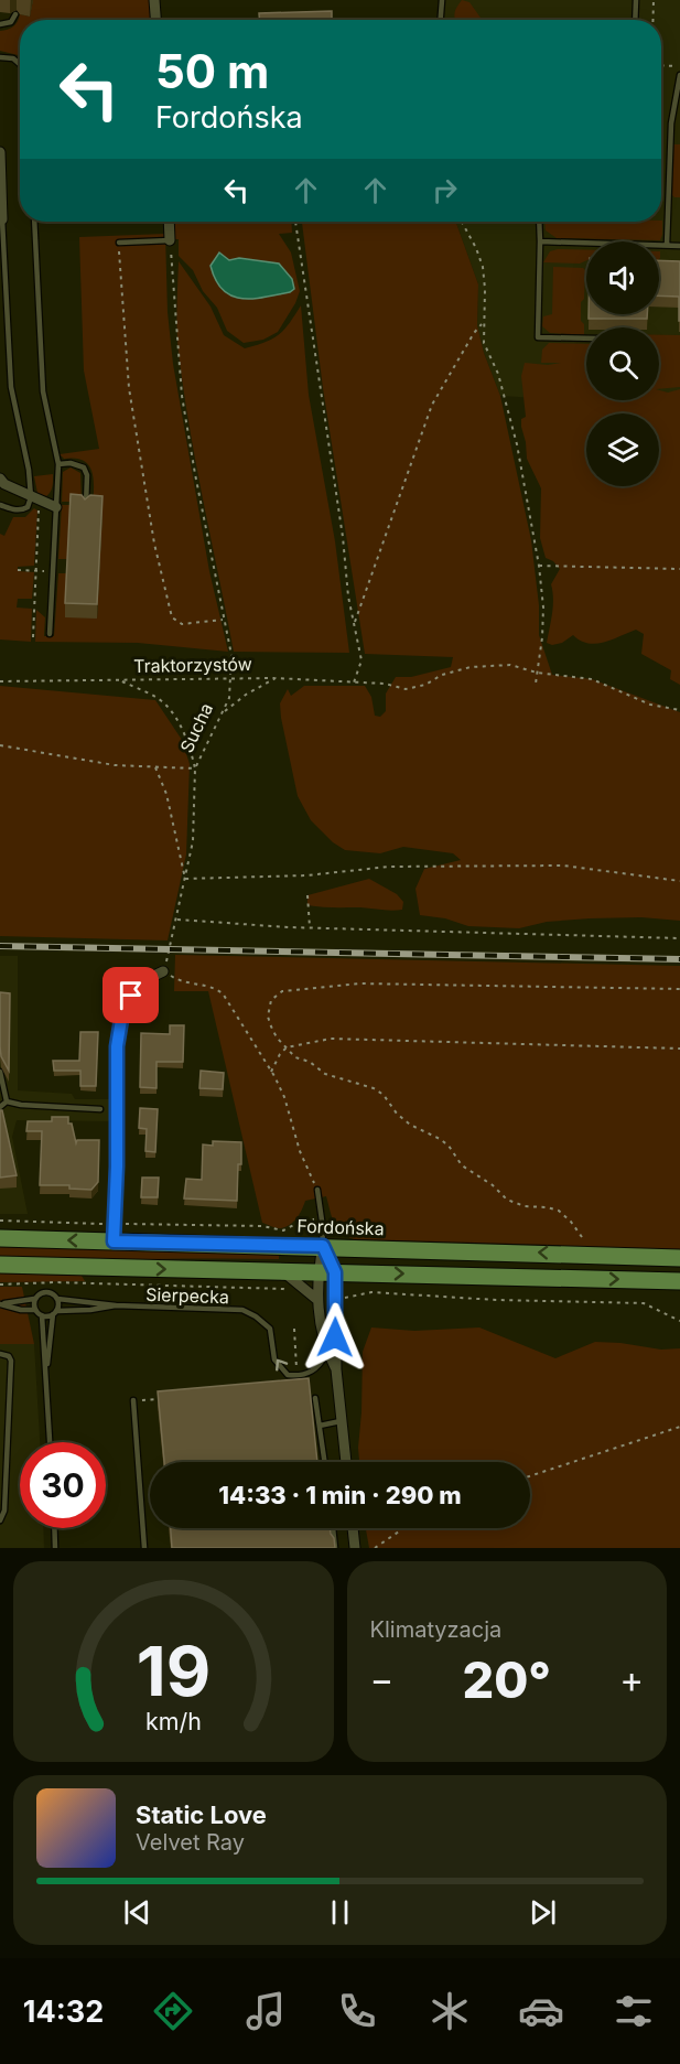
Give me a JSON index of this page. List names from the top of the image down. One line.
{"streets":{"main road":["Fordońska"],"lane":["Sierpecka"],"path":["Traktorzystów","Sucha"]},"crossings":[["Traktorzystów","Sucha"]],"one_way":["Sierpecka"],"page":{"turn":["50 m","Fordońska"],"limit":"30","trip":"14:33 · 1 min · 290 m","tile":"Klimatyzacja","heat":["−","20°","+"],"song":["Static Love","Velvet Ray"],"tabs":"14:32","gauge":["19","km/h"]}}
